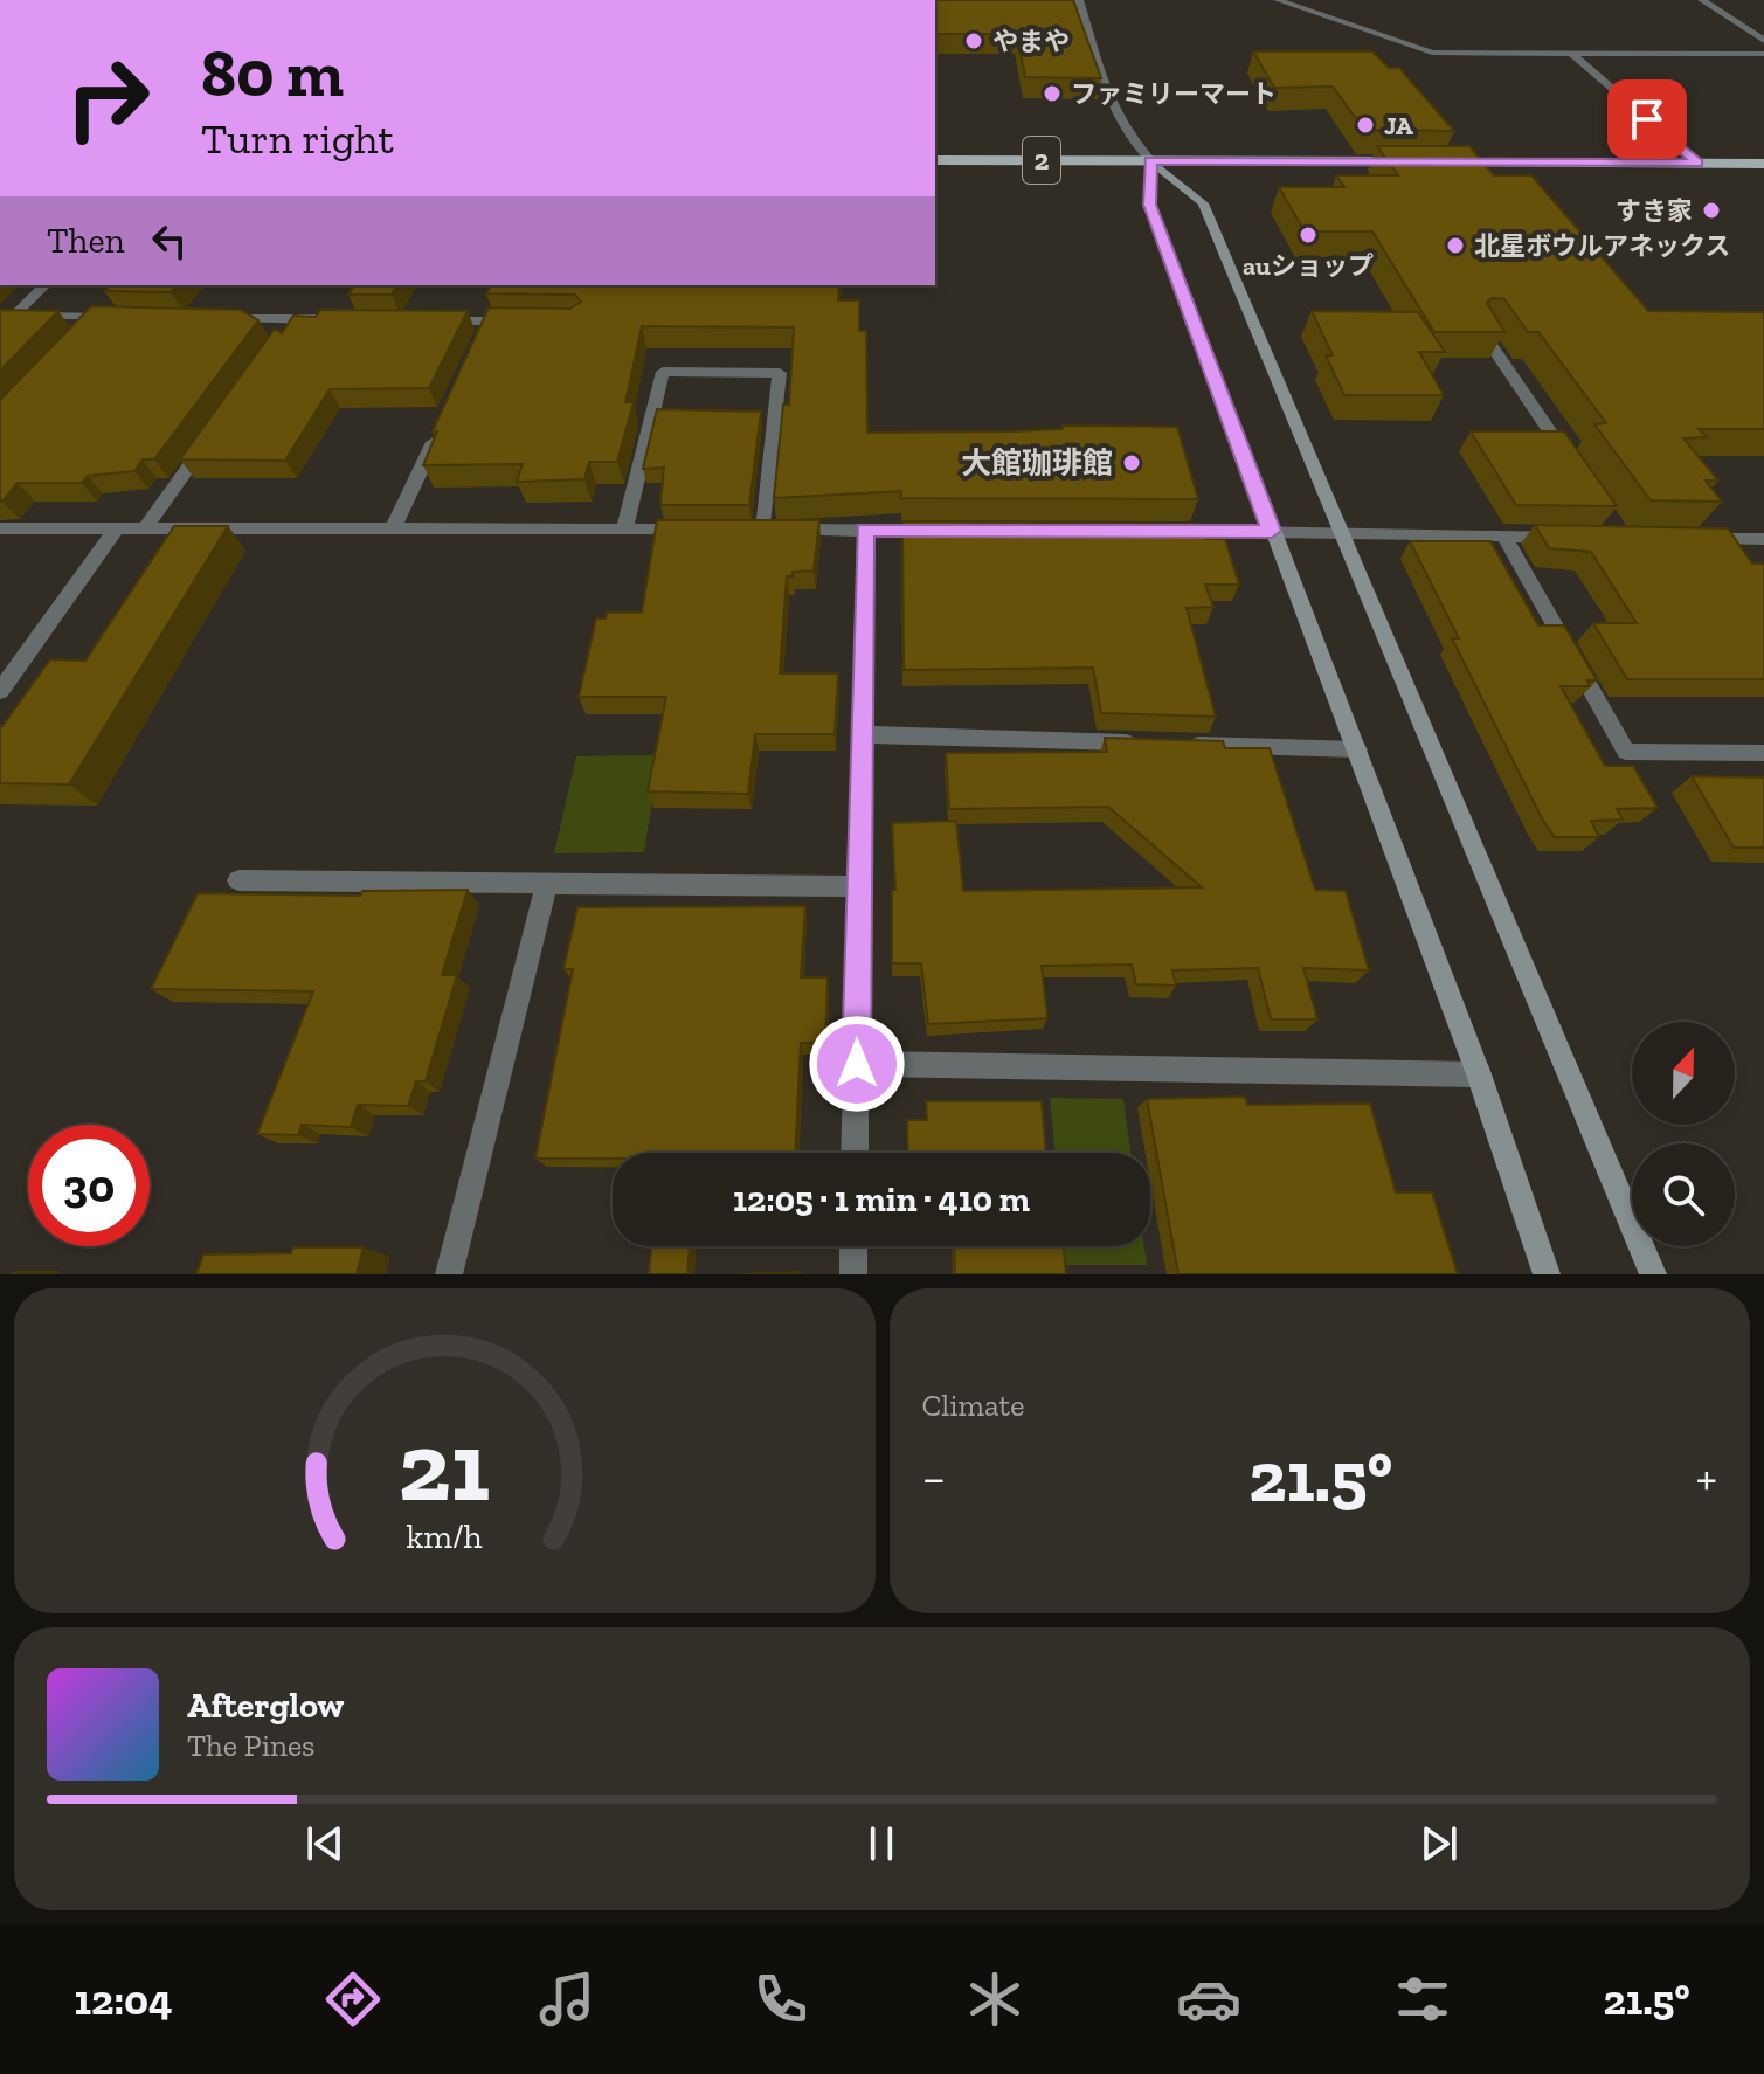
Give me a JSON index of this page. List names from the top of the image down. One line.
{"streets":{"main road":["2"]},"places":["やまや","ファミリーマート","JA","すき家","auショップ","北星ボウルアネックス","大館珈琲館"],"north":"top","page":{"turn":["80 m","Turn right"],"then":"Then","limit":"30","trip":"12:05 · 1 min · 410 m","tile":"Climate","heat":["−","21.5°","+"],"song":["Afterglow","The Pines"],"tabs":["12:04","21.5°"],"gauge":["21","km/h"]}}
